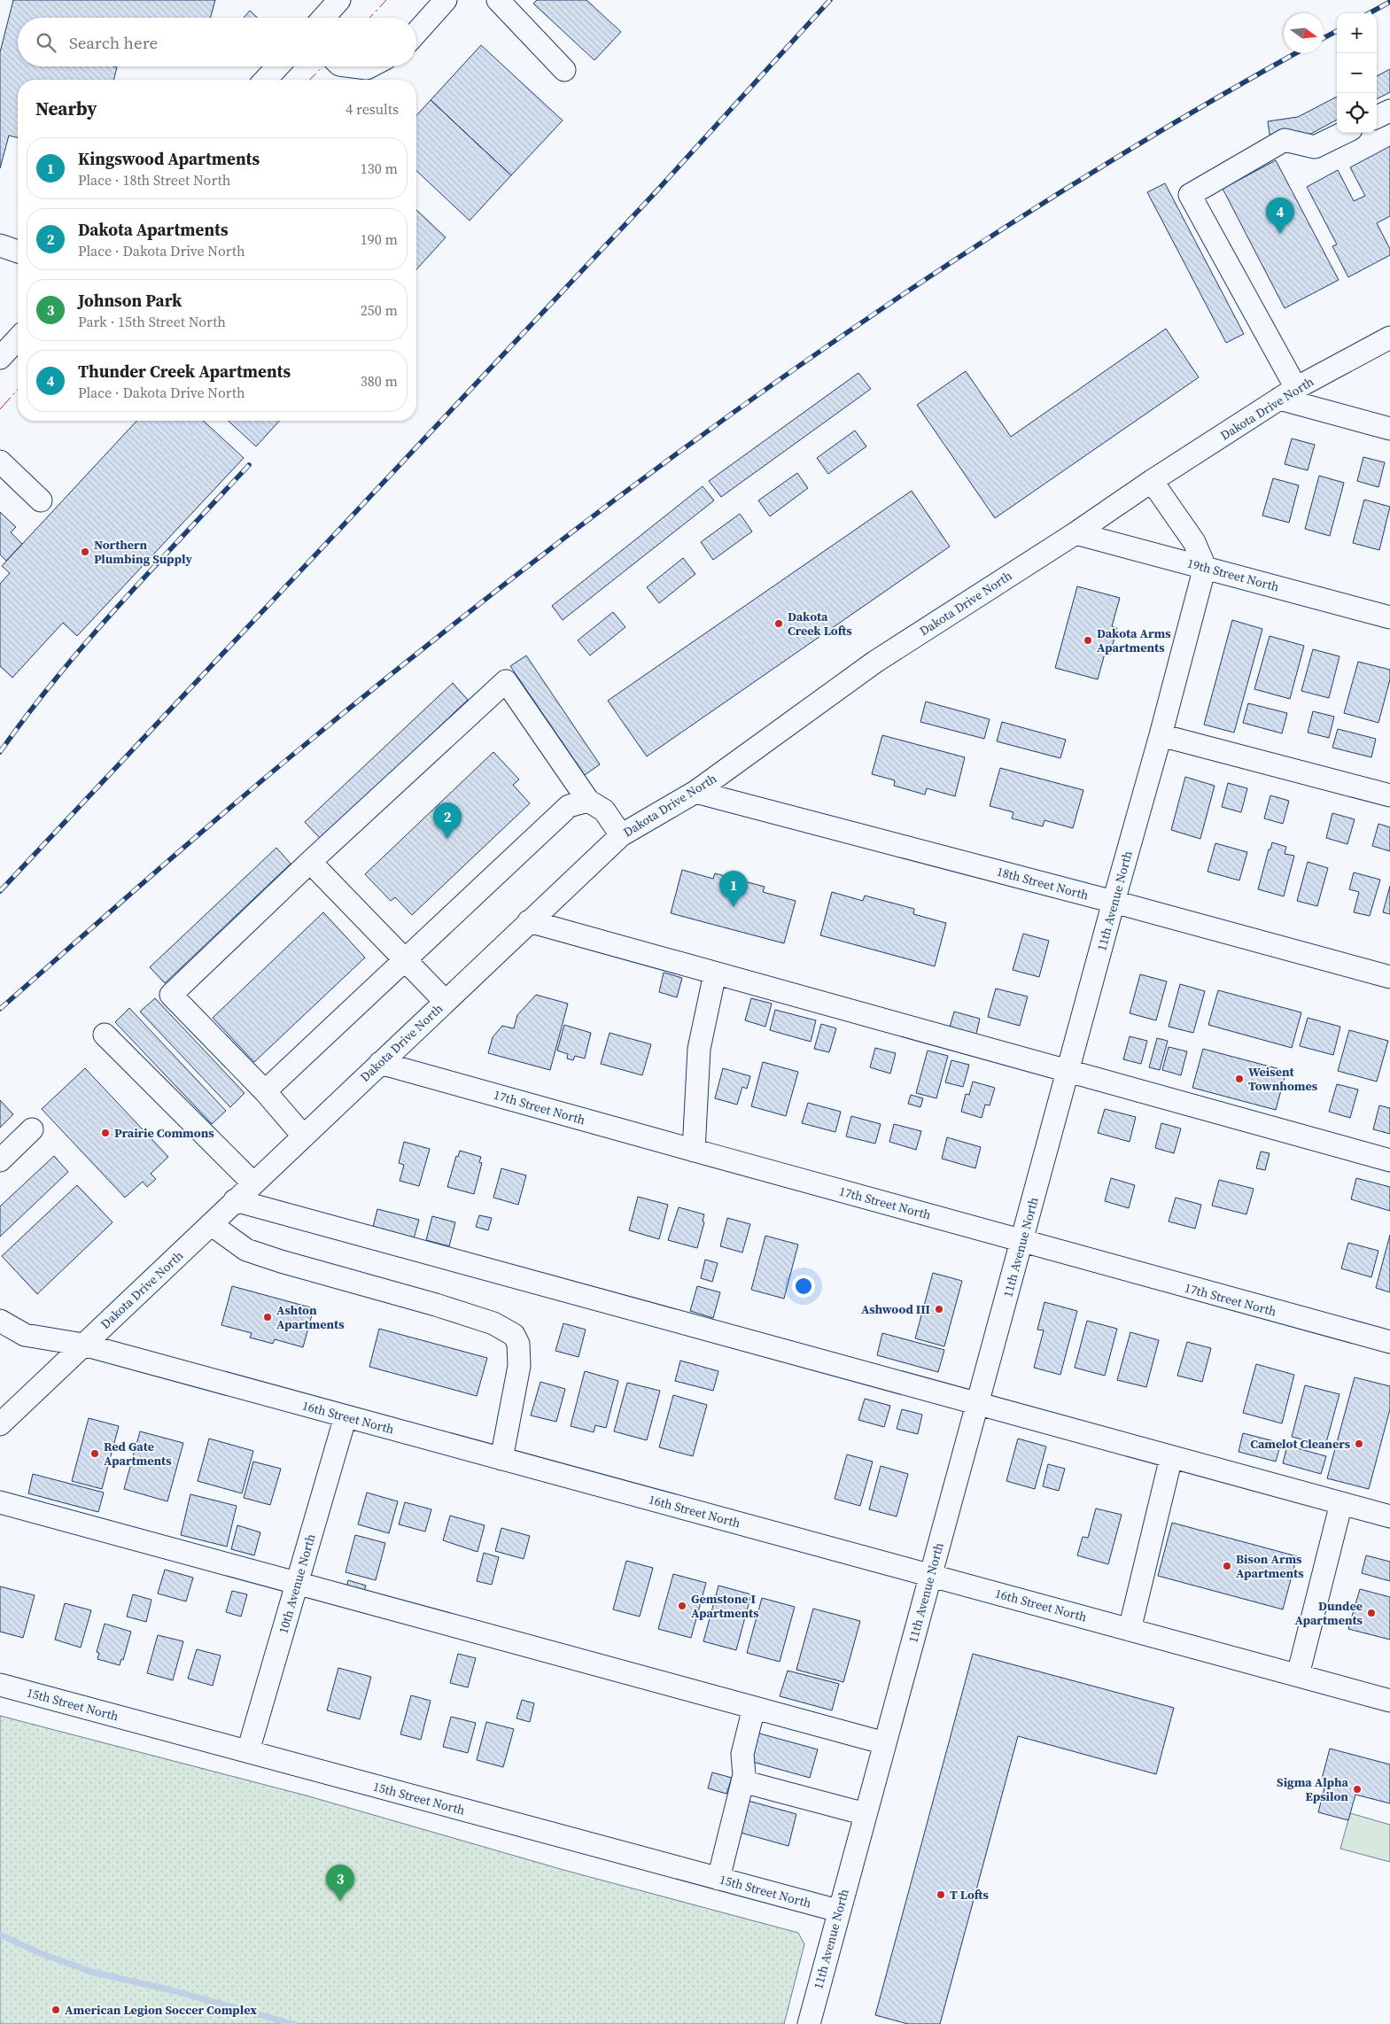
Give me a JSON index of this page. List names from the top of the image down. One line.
{"streets":{"street":["Dakota Drive North","19th Street North","18th Street North","11th Avenue North","17th Street North","16th Street North","10th Avenue North","15th Street North"]},"crossings":[["Dakota Drive North","19th Street North"],["Dakota Drive North","18th Street North"],["Dakota Drive North","17th Street North"],["Dakota Drive North","16th Street North"],["19th Street North","11th Avenue North"],["18th Street North","11th Avenue North"],["11th Avenue North","17th Street North"],["11th Avenue North","16th Street North"],["11th Avenue North","15th Street North"],["16th Street North","10th Avenue North"],["10th Avenue North","15th Street North"]],"places":["Northern Plumbing Supply","Dakota Creek Lofts","Dakota Arms Apartments","Weisent Townhomes","Prairie Commons","Ashwood III","Ashton Apartments","Camelot Cleaners","Red Gate Apartments","Bison Arms Apartments","Gemstone I Apartments","Dundee Apartments","Sigma Alpha Epsilon","T Lofts","American Legion Soccer Complex"],"north":"right","page":{"map_buttons":["+","−"],"search":"Search here","heading":["Nearby","4 results"],"list":[{"mark":"1","name":"Kingswood Apartments","note":"Place · 18th Street North","value":"130 m"},{"mark":"2","name":"Dakota Apartments","note":"Place · Dakota Drive North","value":"190 m"},{"mark":"3","name":"Johnson Park","note":"Park · 15th Street North","value":"250 m"},{"mark":"4","name":"Thunder Creek Apartments","note":"Place · Dakota Drive North","value":"380 m"}],"pins":["4","2","1","3"]}}
